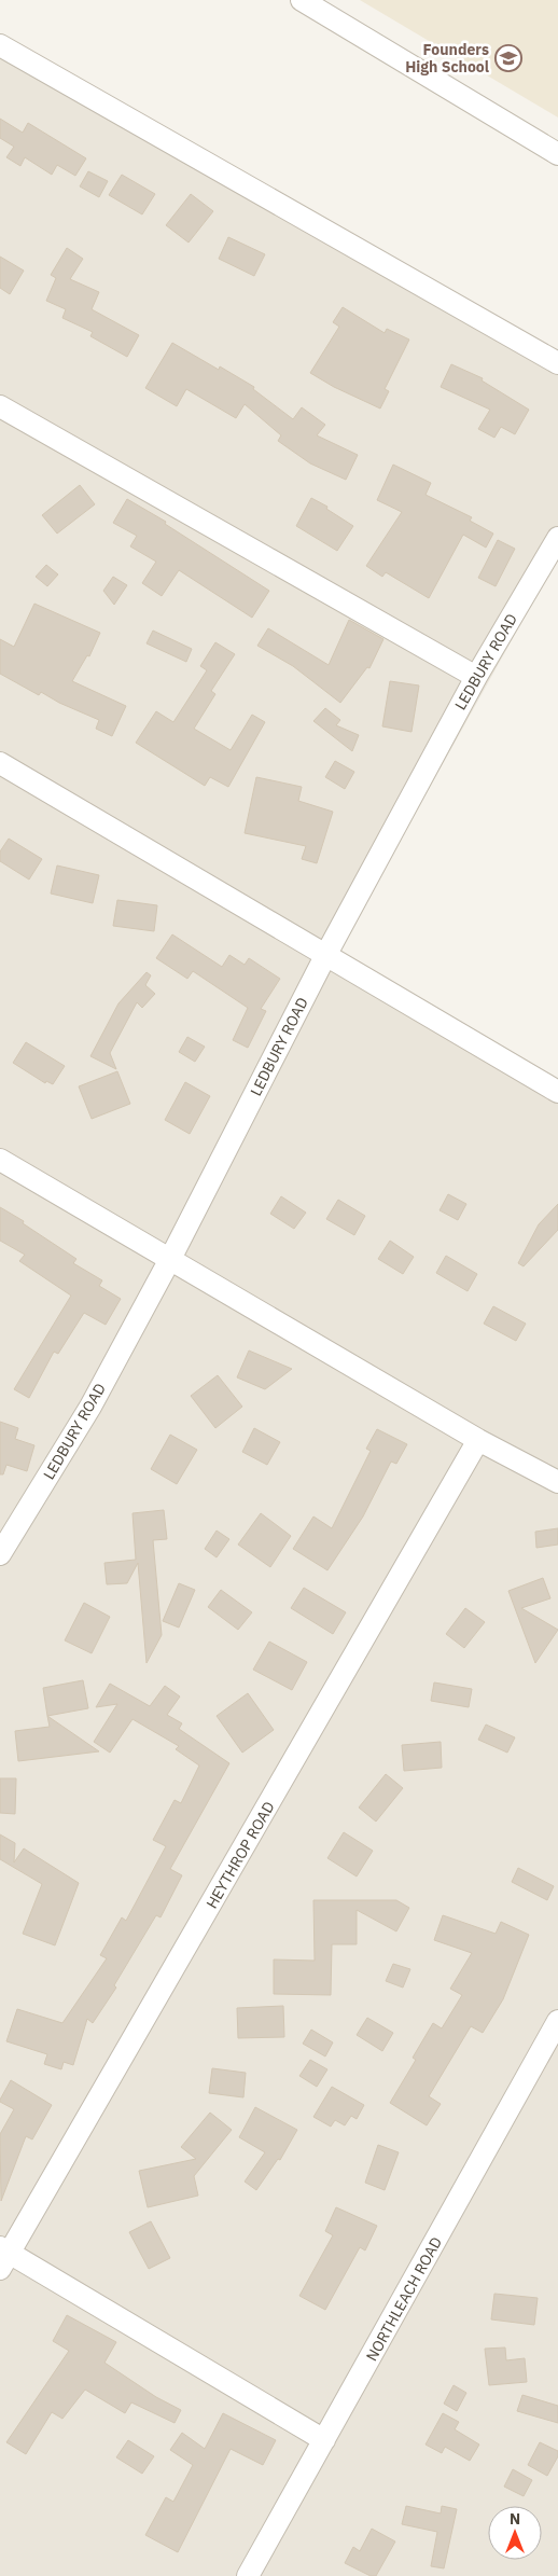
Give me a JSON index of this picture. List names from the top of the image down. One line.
{"streets":{"street":["LEDBURY ROAD","HEYTHROP ROAD","NORTHLEACH ROAD"]},"places":{"school or university":["Founders High School"]},"north":"top"}
